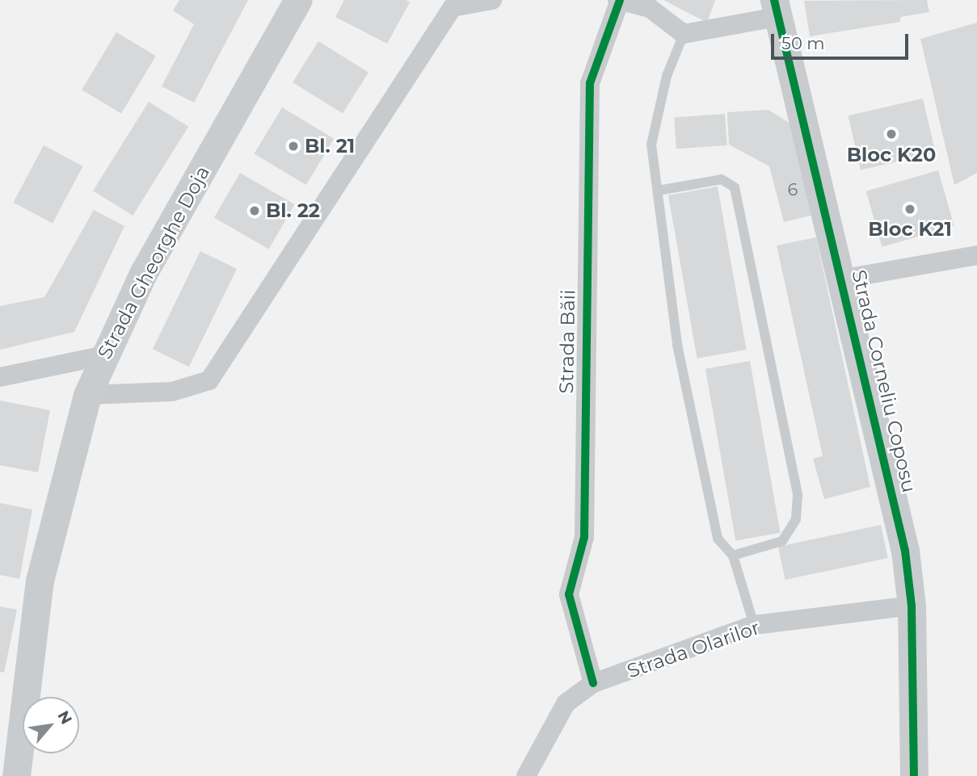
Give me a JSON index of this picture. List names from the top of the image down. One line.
{"streets":{"main road":["Strada Gheorghe Doja","Strada Corneliu Coposu"],"street":["Strada Băii","Strada Olarilor"]},"crossings":[["Strada Băii","Strada Olarilor"],["Strada Corneliu Coposu","Strada Olarilor"]],"places":["Bloc K20","Bl. 21","Bloc K21","Bl. 22"],"house_numbers":["6"],"scale_bar":"50 m","north":"top right"}
